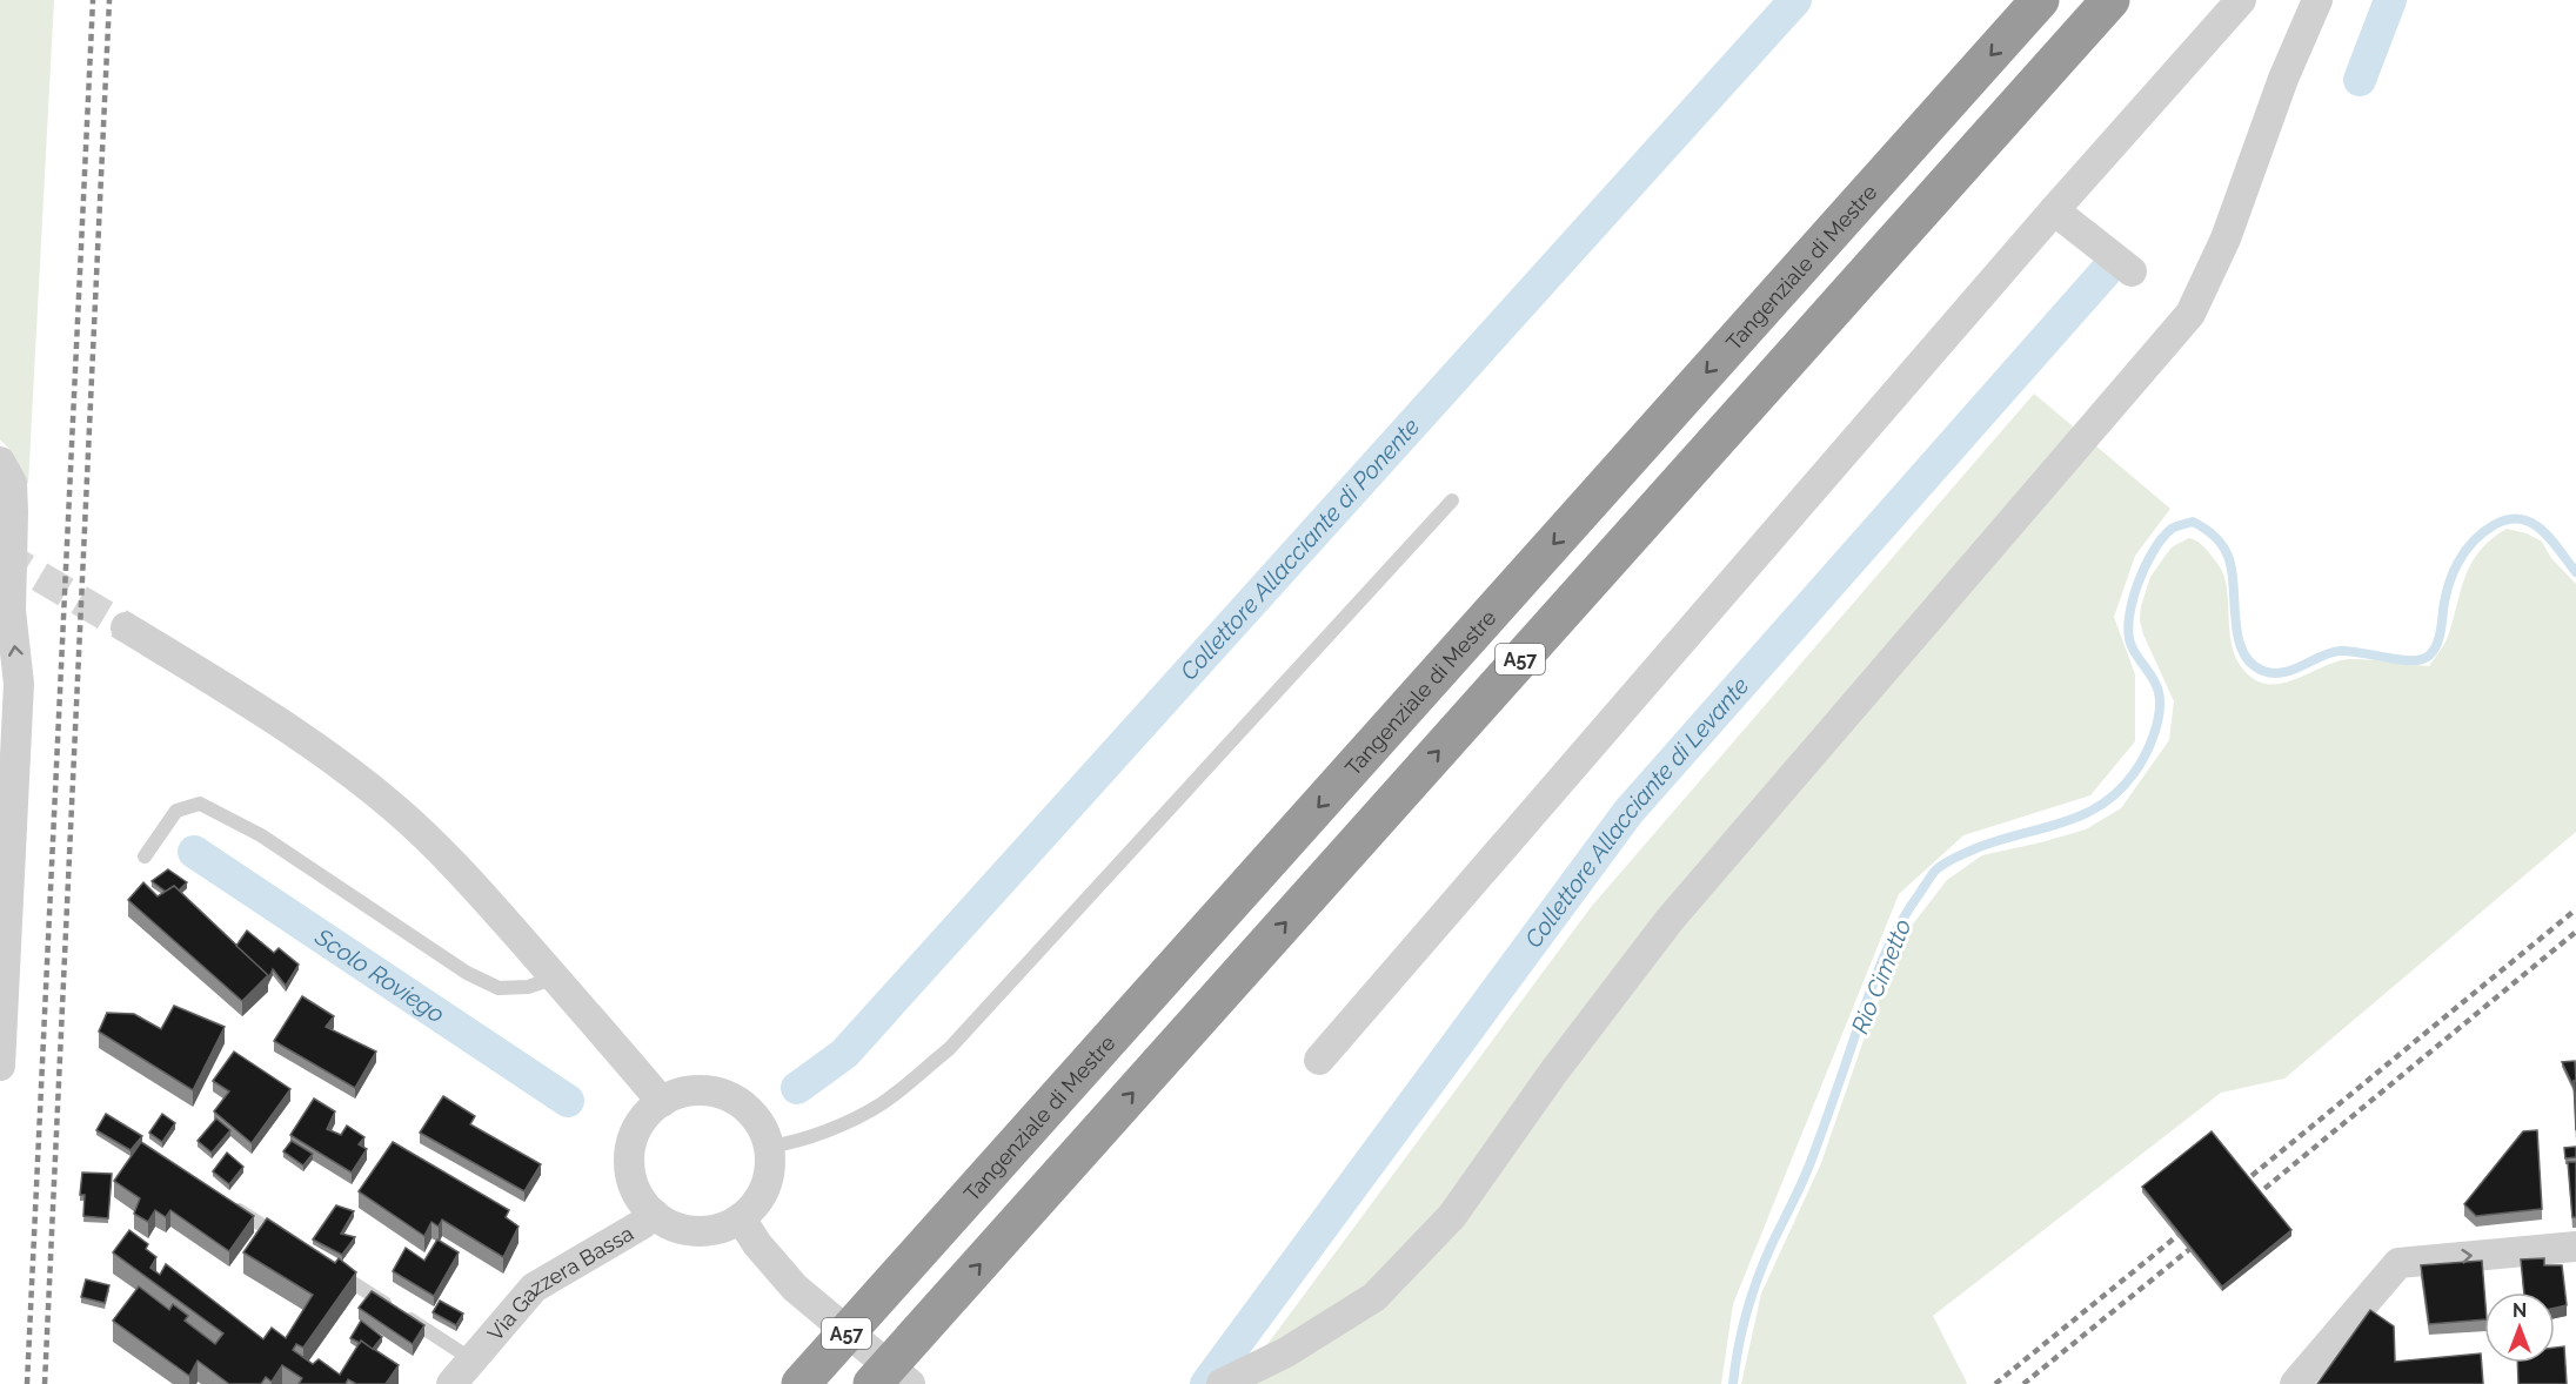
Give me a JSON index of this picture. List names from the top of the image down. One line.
{"streets":{"highway":["Tangenziale di Mestre","A57"],"street":["Via Gazzera Bassa"]},"water":["Collettore Allacciante di Ponente","Collettore Allacciante di Levante","Scolo Roviego","Rio Cimetto"],"north":"top"}
